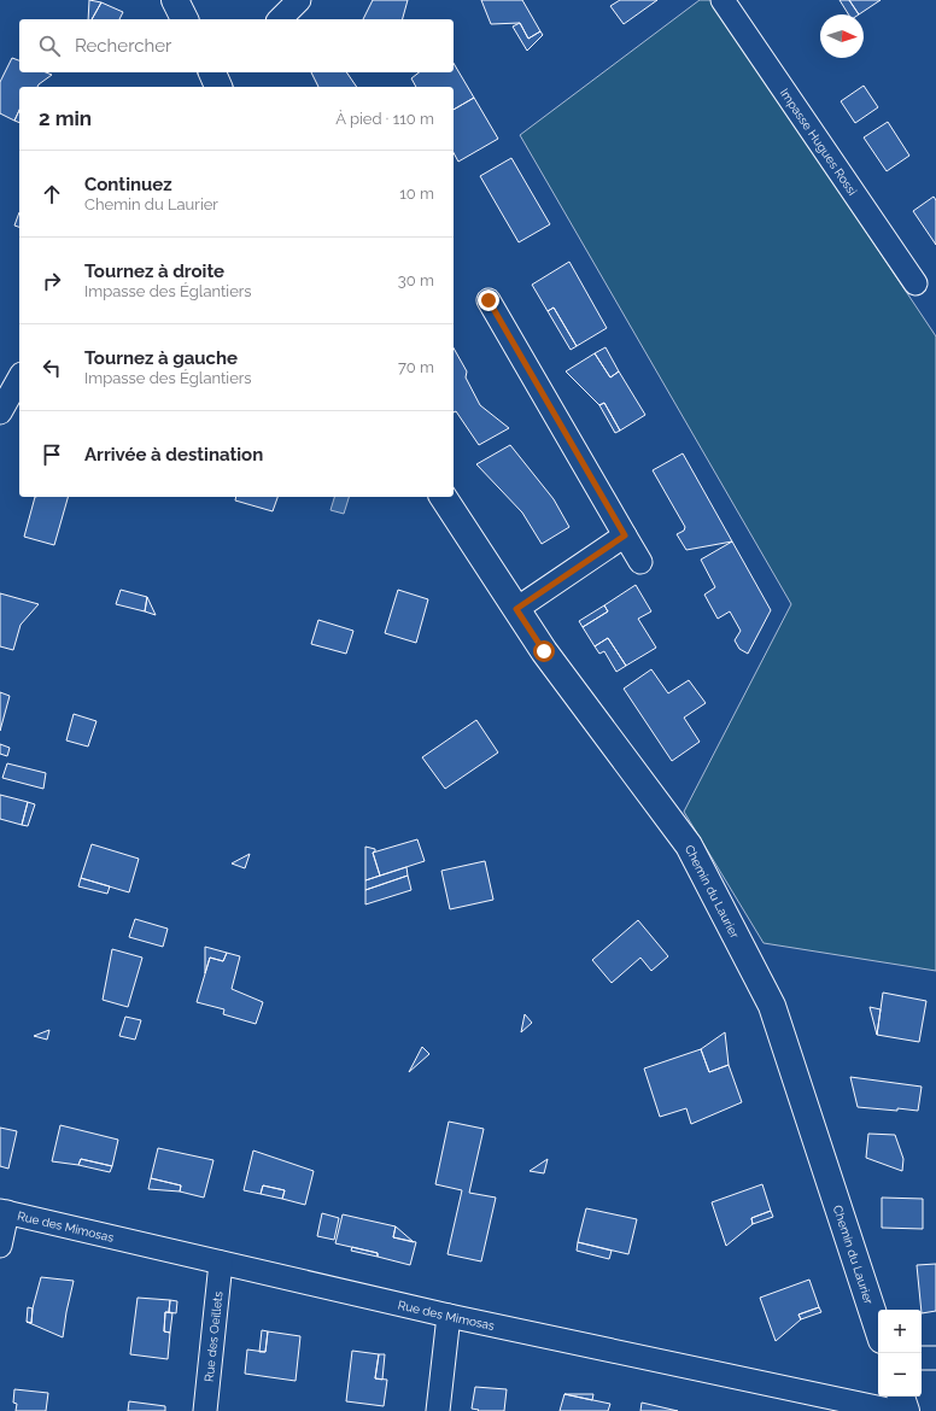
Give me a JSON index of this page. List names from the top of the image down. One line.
{"streets":{"street":["Impasse Hugues Rossi","Chemin du Laurier","Rue des Mimosas","Rue des Oeillets"]},"crossings":[["Rue des Mimosas","Rue des Oeillets"]],"north":"right","page":{"search":"Rechercher","heading":["2 min","À pied · 110 m"],"list":[["Continuez","Chemin du Laurier","10 m"],["Tournez à droite","Impasse des Églantiers","30 m"],["Tournez à gauche","Impasse des Églantiers","70 m"],"Arrivée à destination"],"map_buttons":["+","−"]}}
